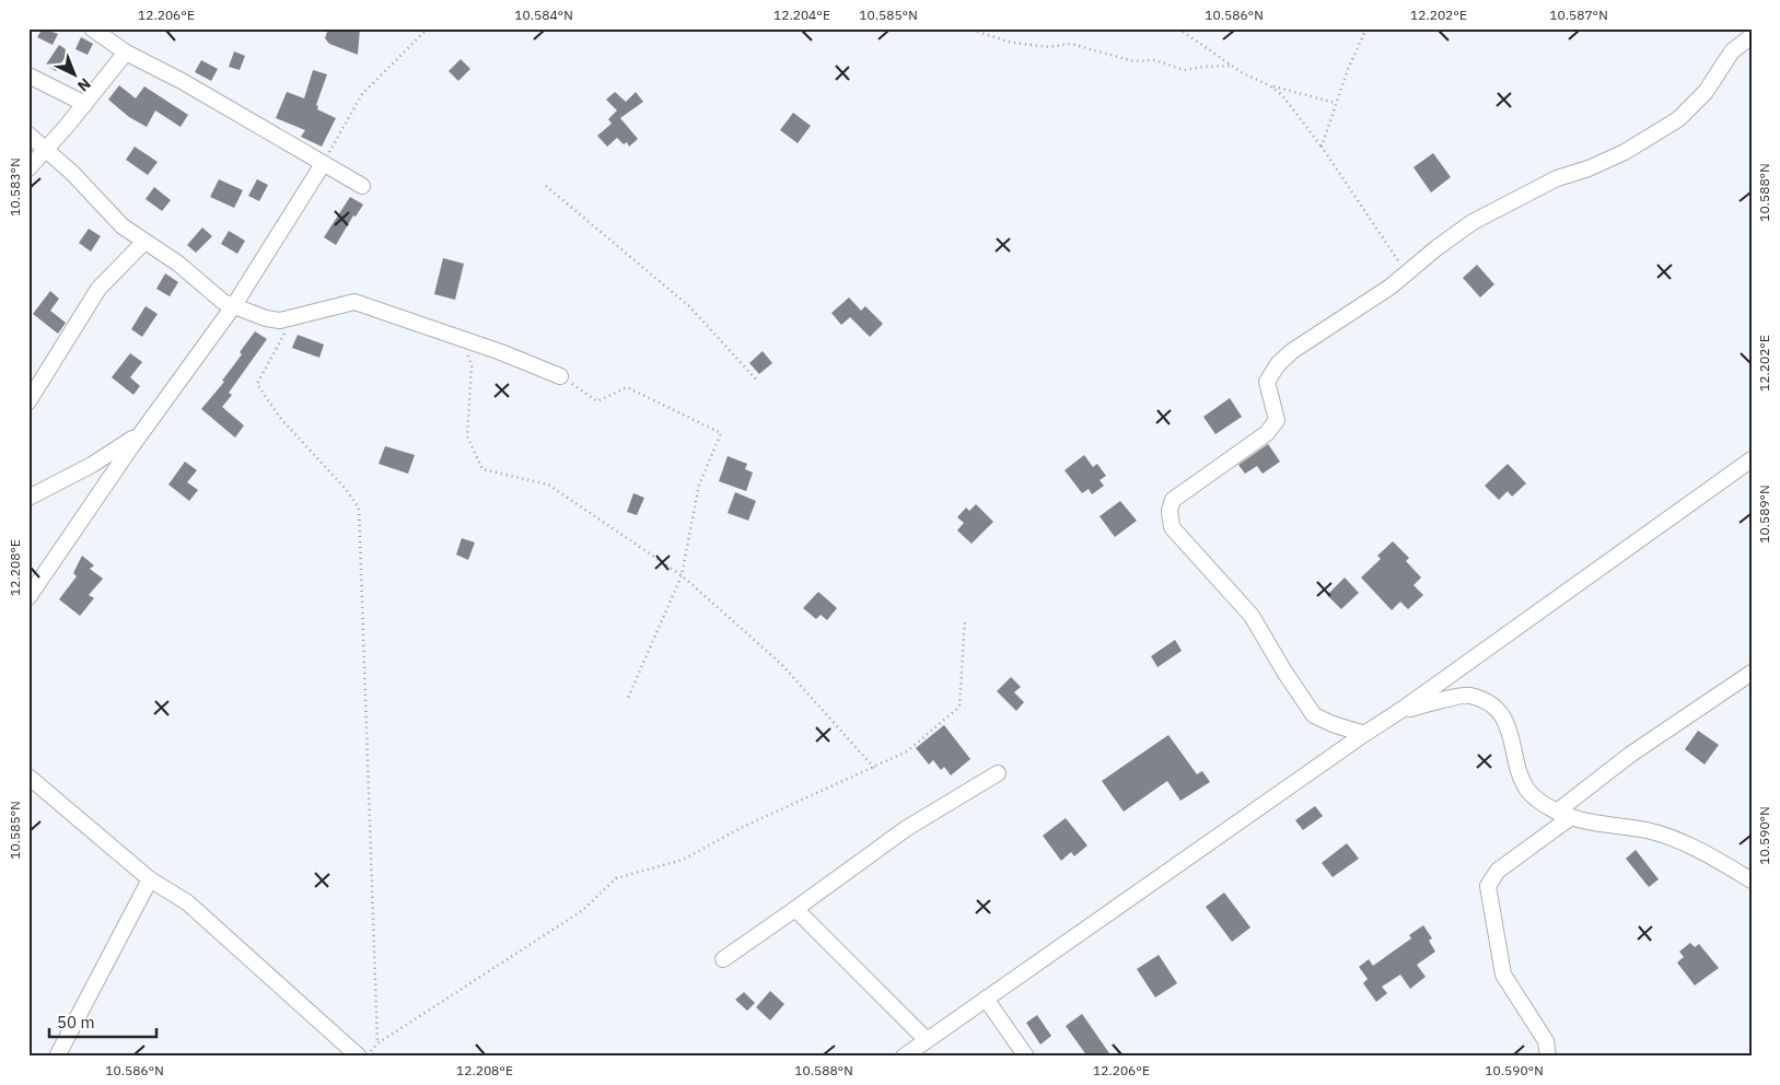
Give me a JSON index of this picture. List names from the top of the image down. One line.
{"scale_bar":"50 m","north":"bottom right","coordinates":["12.206°E","10.584°N","12.204°E","10.585°N","10.586°N","12.202°E","10.587°N","10.583°N","10.588°N","10.589°N","12.208°E","10.590°N"]}
